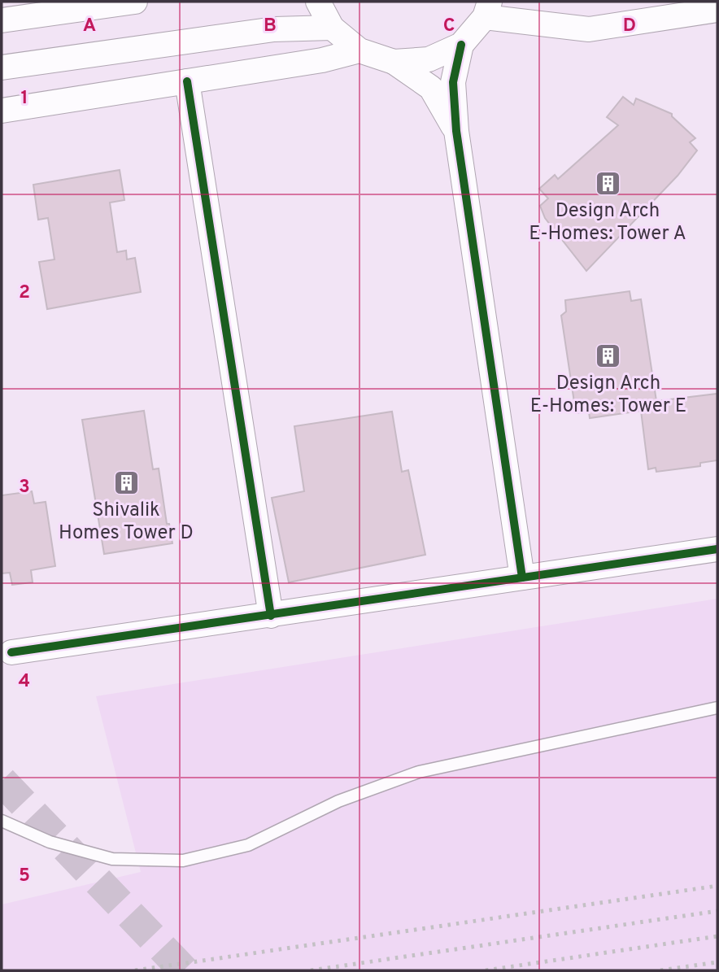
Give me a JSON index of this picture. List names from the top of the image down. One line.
{"places":{"building":["Design Arch E-Homes: Tower A","Design Arch E-Homes: Tower E","Shivalik Homes Tower D"]},"grid":{"columns":["A","B","C","D"],"rows":["1","2","3","4","5"]}}
